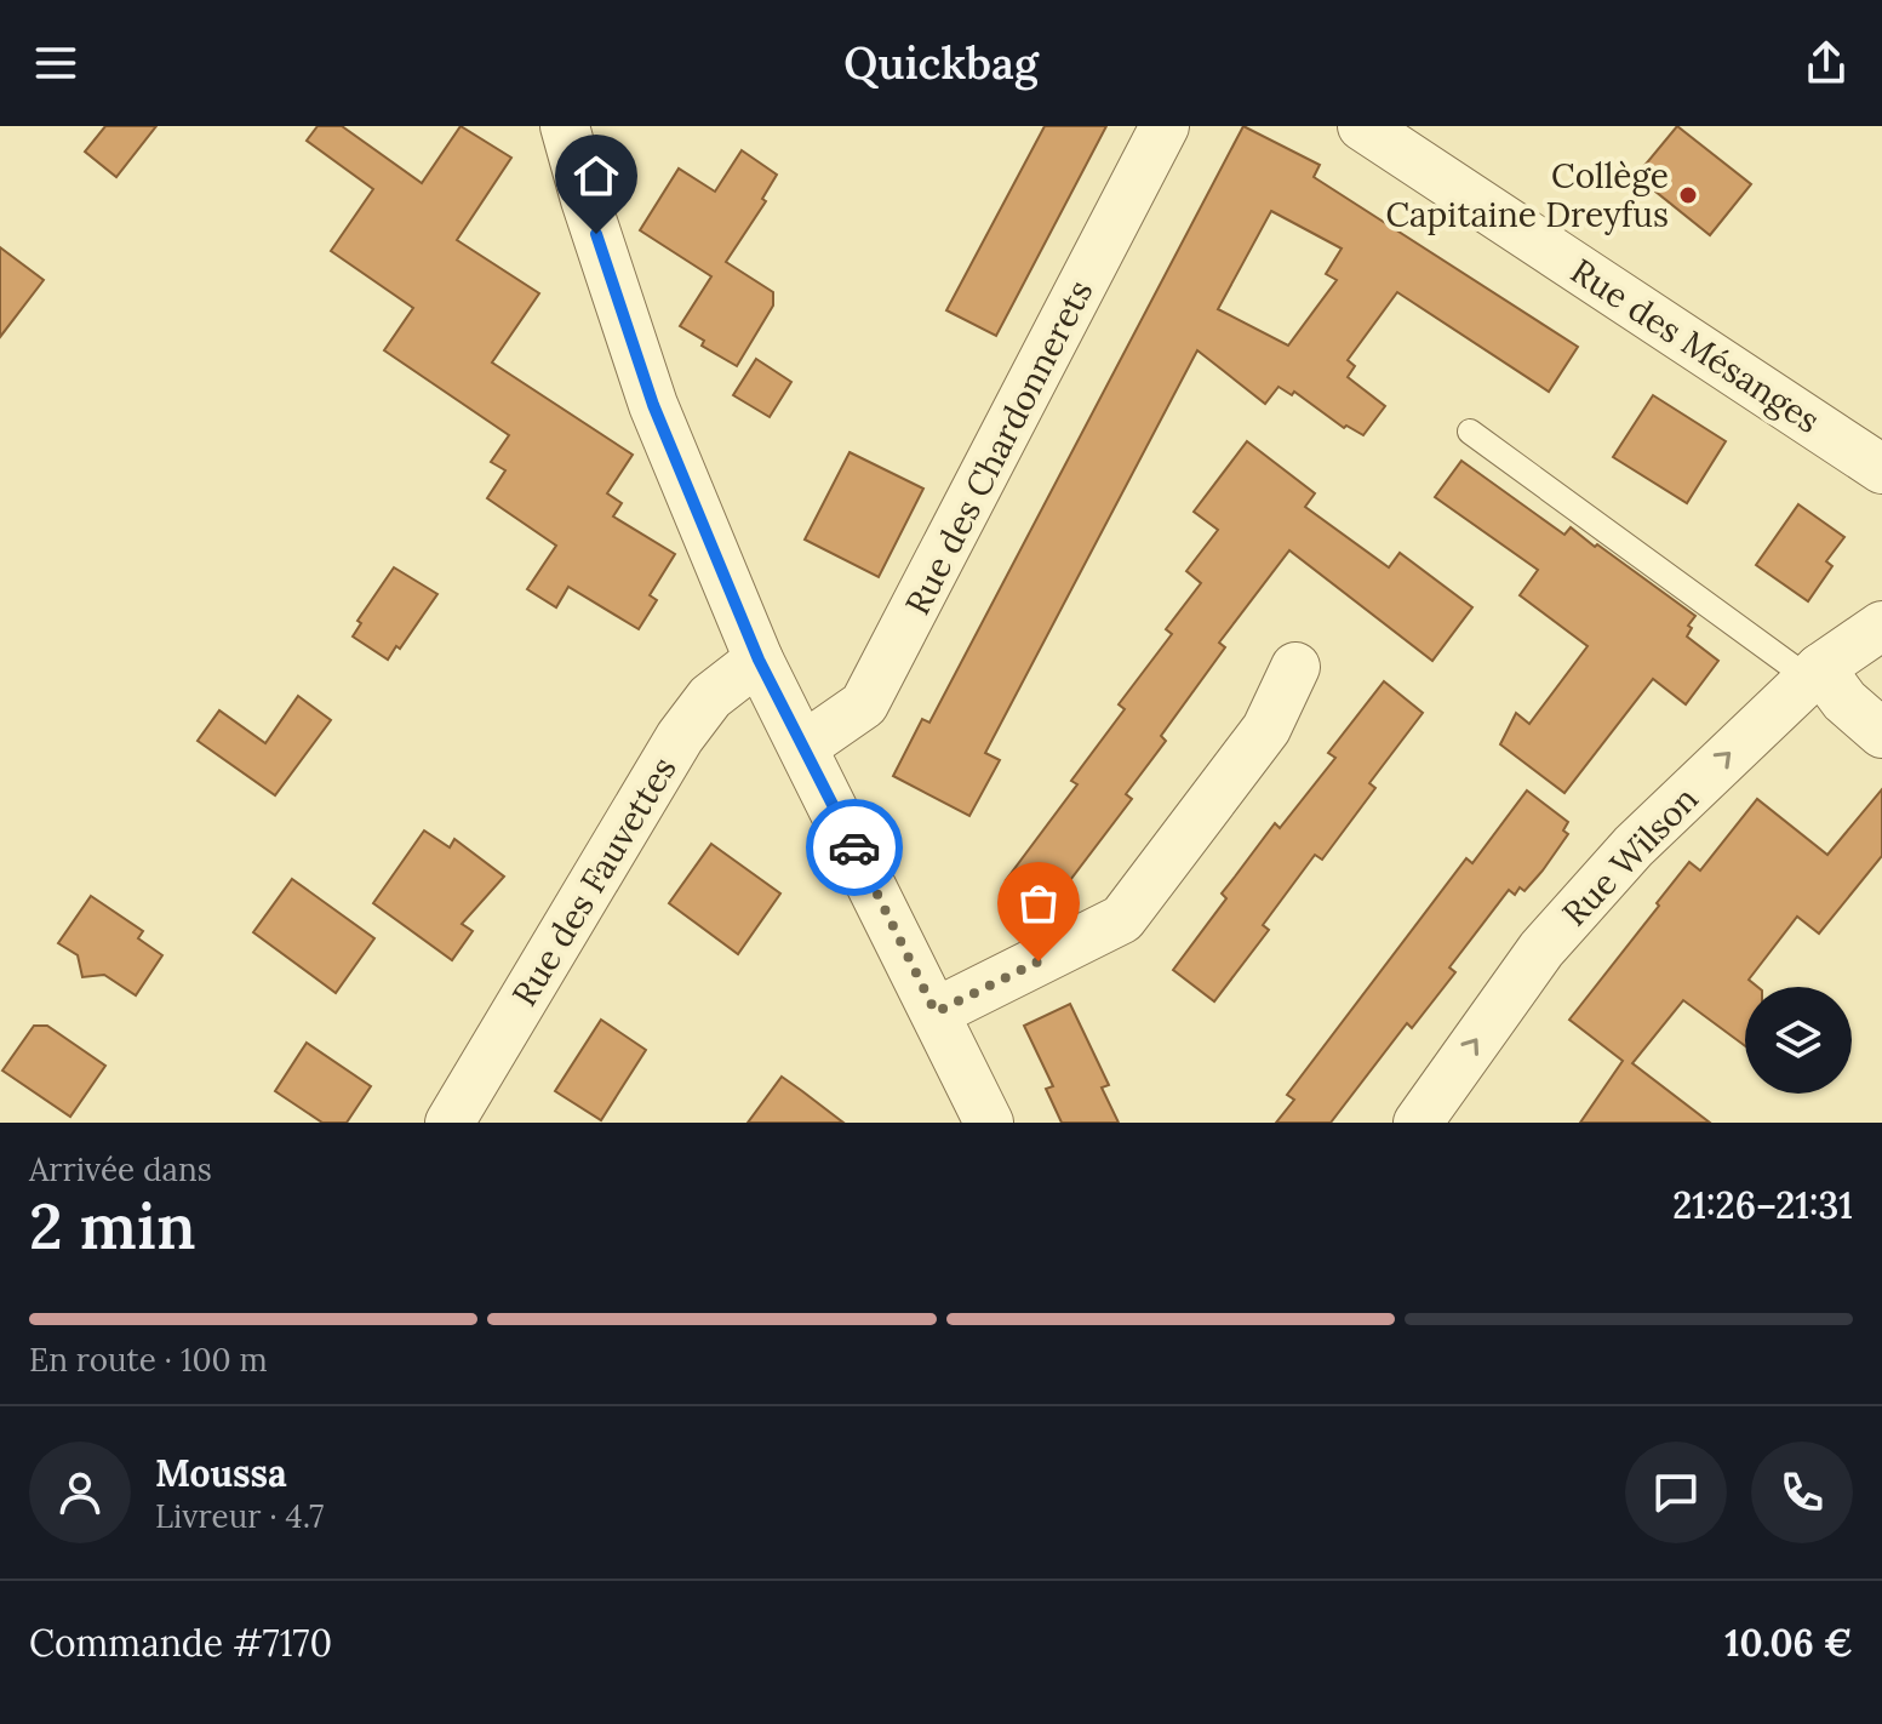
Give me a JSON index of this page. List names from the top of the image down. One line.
{"streets":{"street":["Rue des Mésanges","Rue des Chardonnerets","Rue Wilson","Rue des Fauvettes"]},"places":["Collège Capitaine Dreyfus"],"page":{"header":"Quickbag","heading":["2 min","Arrivée dans","21:26–21:31"],"panel":["Moussa","Livreur · 4.7","Commande #7170","10.06 €"],"bar":"En route · 100 m"}}
